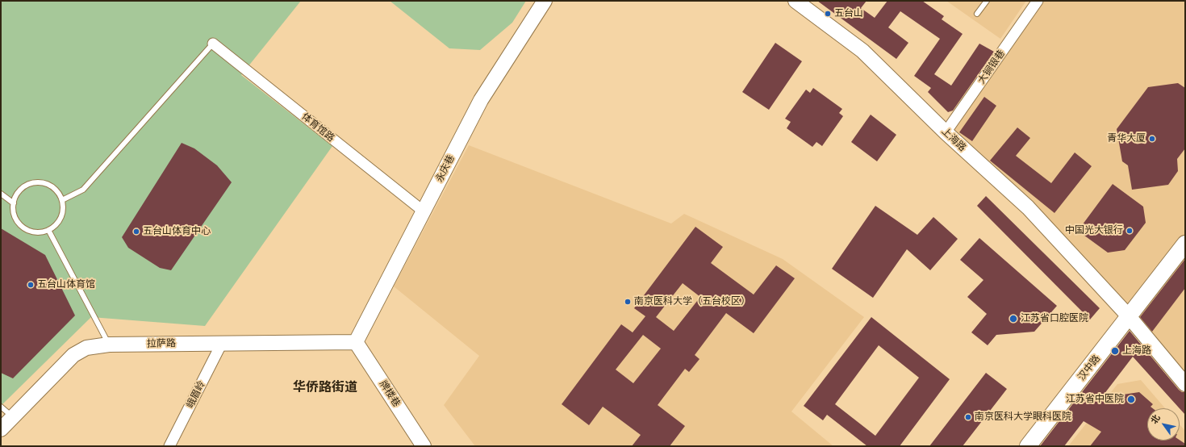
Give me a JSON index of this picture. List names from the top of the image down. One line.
{"streets":{"main road":["汉中路"],"street":["大锏银巷","体育馆路","上海路","永庆巷","拉萨路","牌楼巷","峨眉岭"]},"crossings":[["大锏银巷","上海路"],["体育馆路","永庆巷"],["上海路","汉中路"],["永庆巷","拉萨路"],["永庆巷","牌楼巷"],["拉萨路","牌楼巷"],["拉萨路","峨眉岭"]],"districts":["华侨路街道"],"places":["五台山","青华大厦","中国光大银行","五台山体育中心","五台山体育馆","南京医科大学（五台校区）","江苏省口腔医院","上海路","江苏省中医院","南京医科大学眼科医院"],"north":"top left"}
